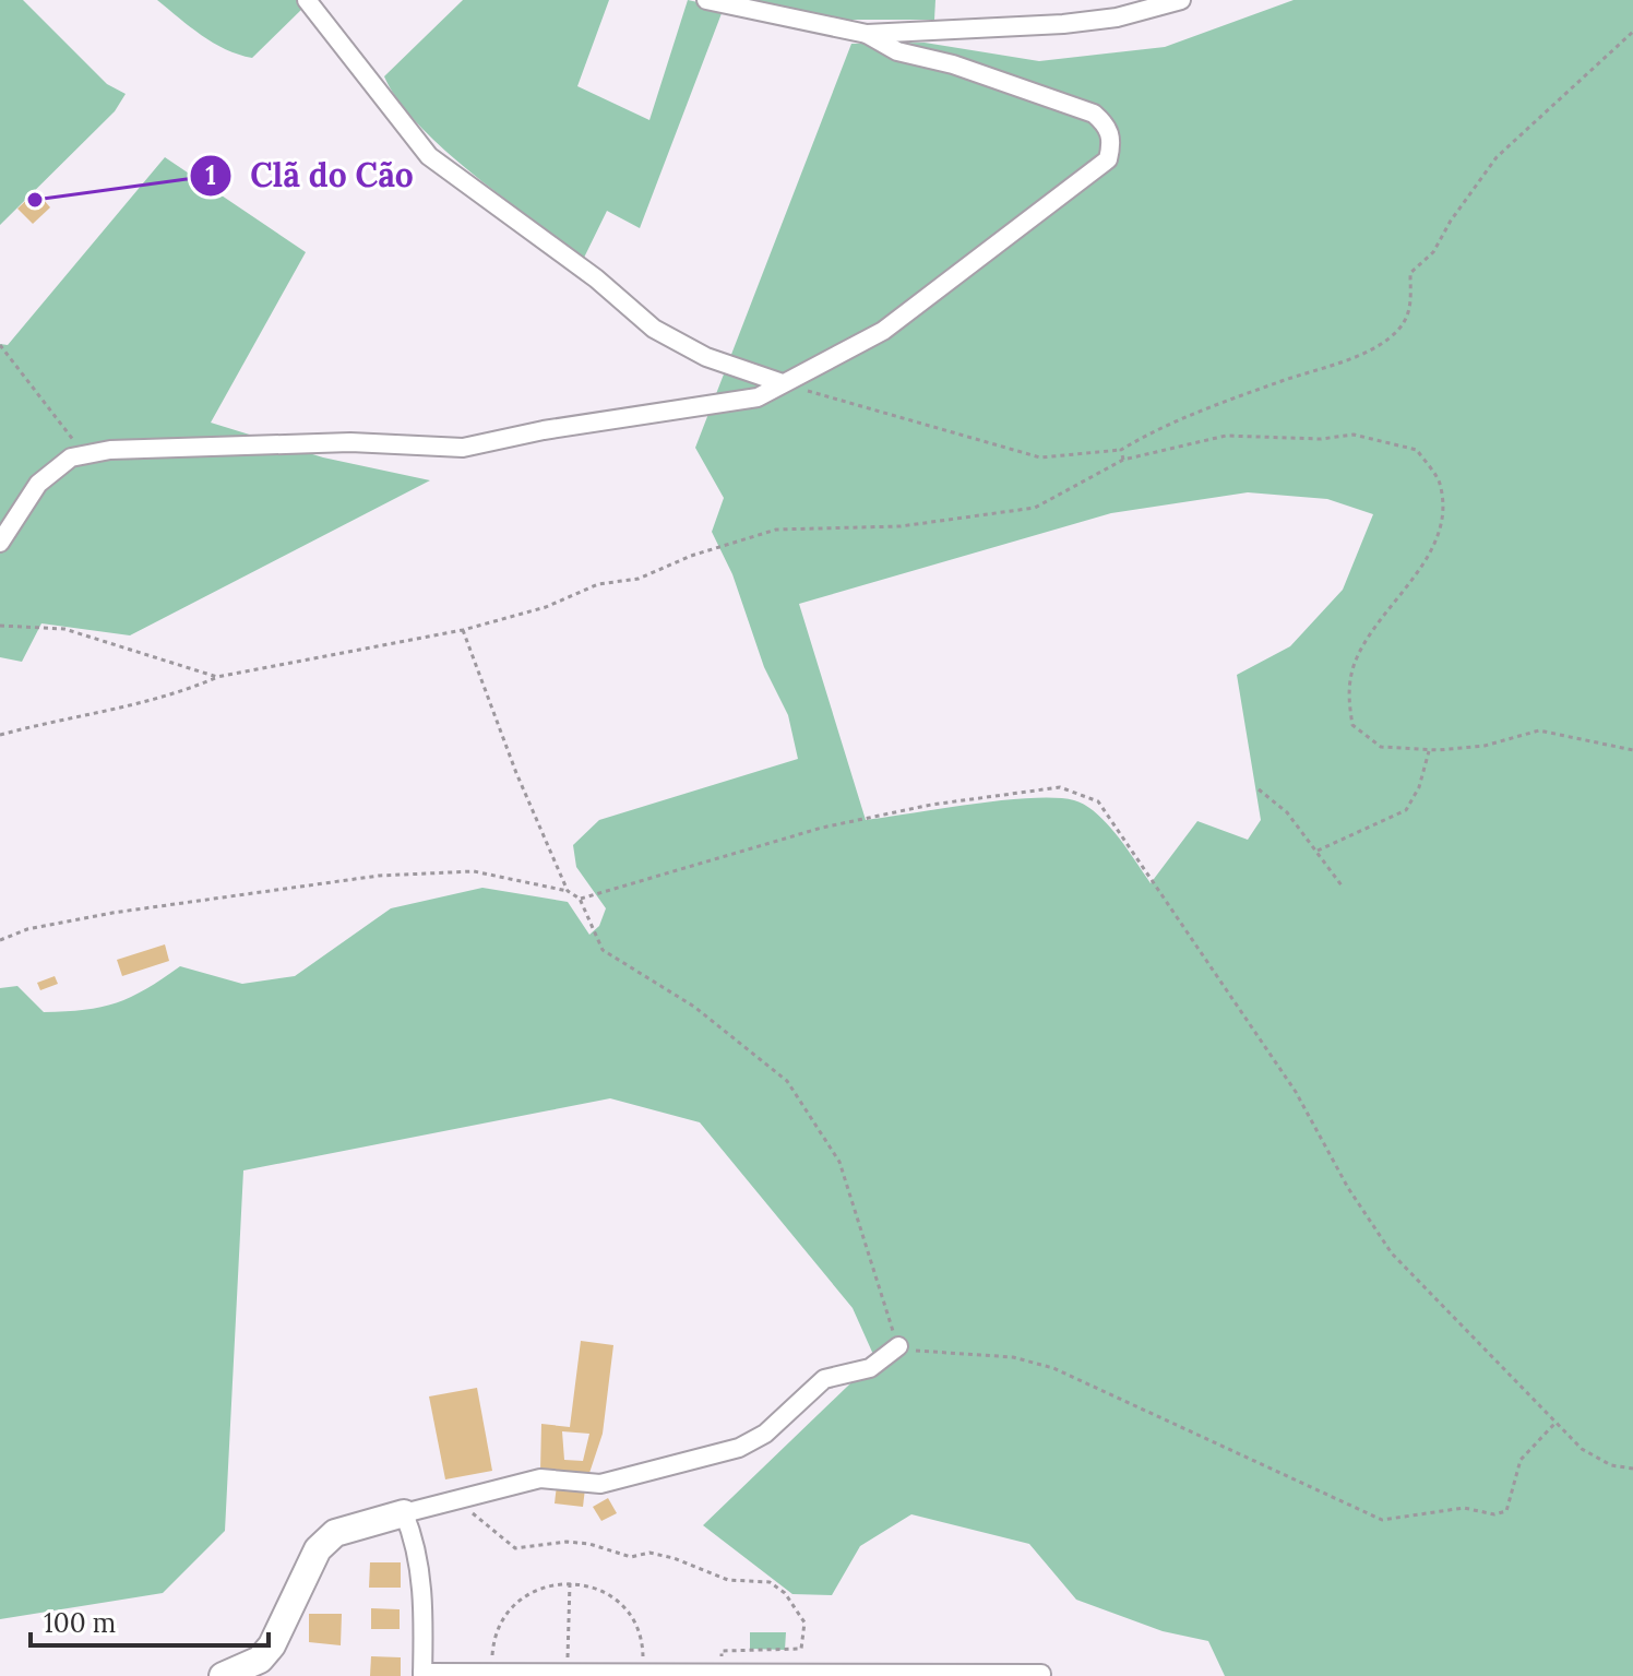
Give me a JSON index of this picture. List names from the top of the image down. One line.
{"places":["Clã do Cão"],"scale_bar":"100 m"}
